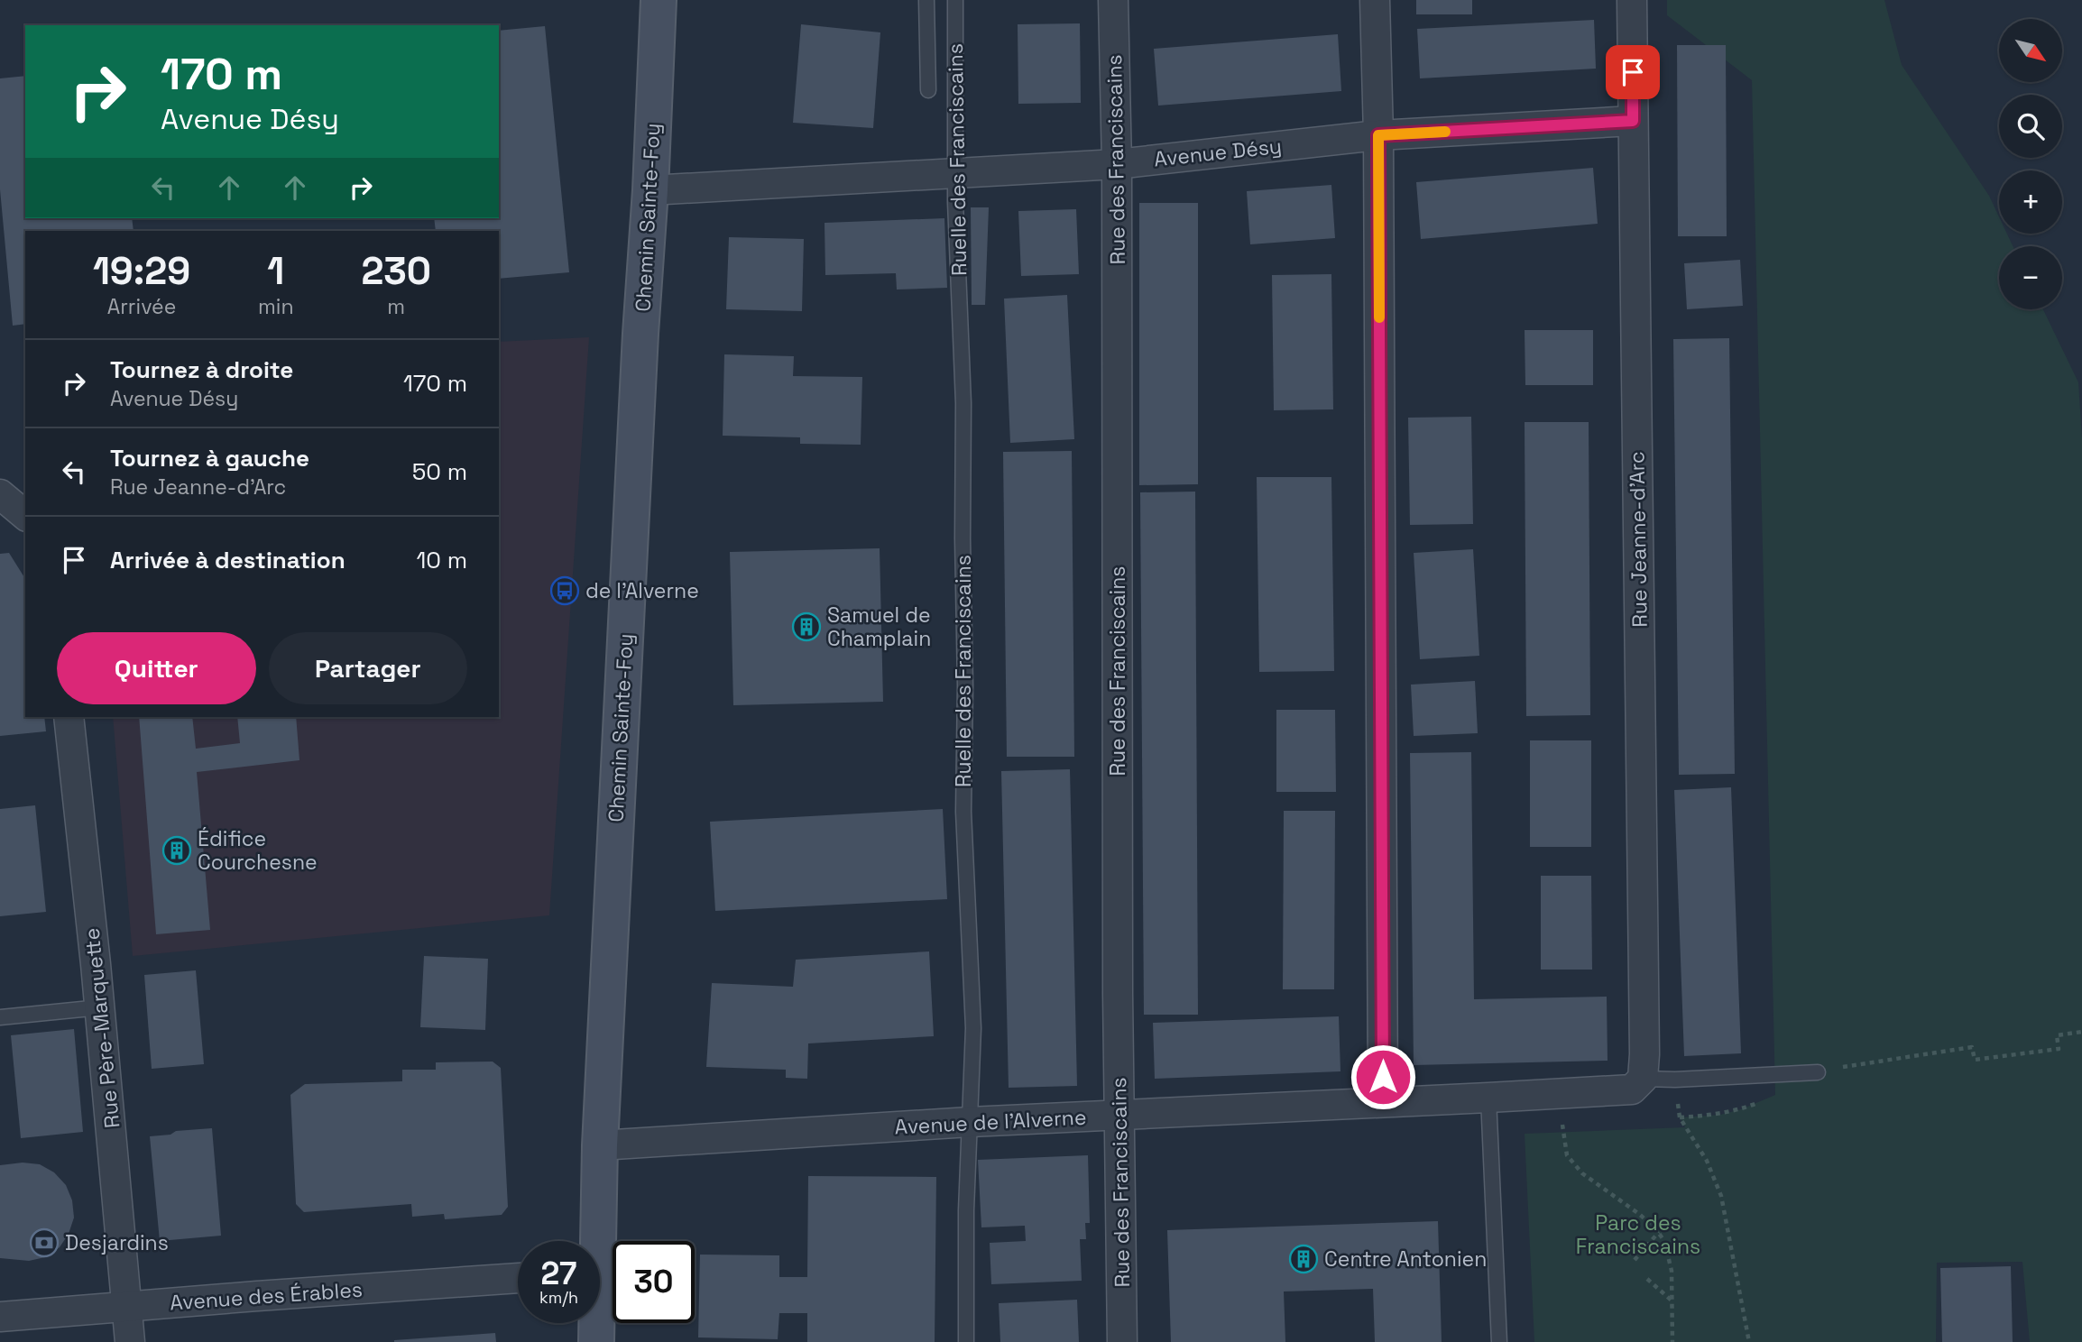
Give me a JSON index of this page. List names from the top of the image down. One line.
{"streets":{"main road":["Chemin Sainte-Foy"],"street":["Avenue Désy","Rue des Franciscains","Rue Jeanne-d'Arc","Rue Père-Marquette","Avenue de l'Alverne","Avenue des Érables"],"lane":["Ruelle des Franciscains"]},"crossings":[["Avenue Désy","Ruelle des Franciscains"],["Avenue Désy","Rue des Franciscains"],["Avenue Désy","Chemin Sainte-Foy"],["Avenue Désy","Rue Jeanne-d'Arc"],["Ruelle des Franciscains","Avenue de l'Alverne"],["Rue des Franciscains","Avenue de l'Alverne"],["Chemin Sainte-Foy","Avenue de l'Alverne"],["Rue Jeanne-d'Arc","Avenue de l'Alverne"],["Rue Père-Marquette","Avenue des Érables"]],"parks":["Parc des Franciscains"],"places":{"bus stop":["de l'Alverne"],"building":["Samuel de Champlain","Édifice Courchesne","Centre Antonien"],"bank":["Desjardins"]},"north":"bottom right","page":{"map_buttons":["+","−"],"turn":["170 m","Avenue Désy"],"eta":["19:29","Arrivée","1","min","230","m"],"list":[{"name":"Tournez à droite","note":"Avenue Désy","value":"170 m"},{"name":"Tournez à gauche","note":"Rue Jeanne-d'Arc","value":"50 m"},{"name":"Arrivée à destination","value":"10 m"}],"buttons":["Quitter","Partager"],"speed":"27 km/h","limit":"30"}}
